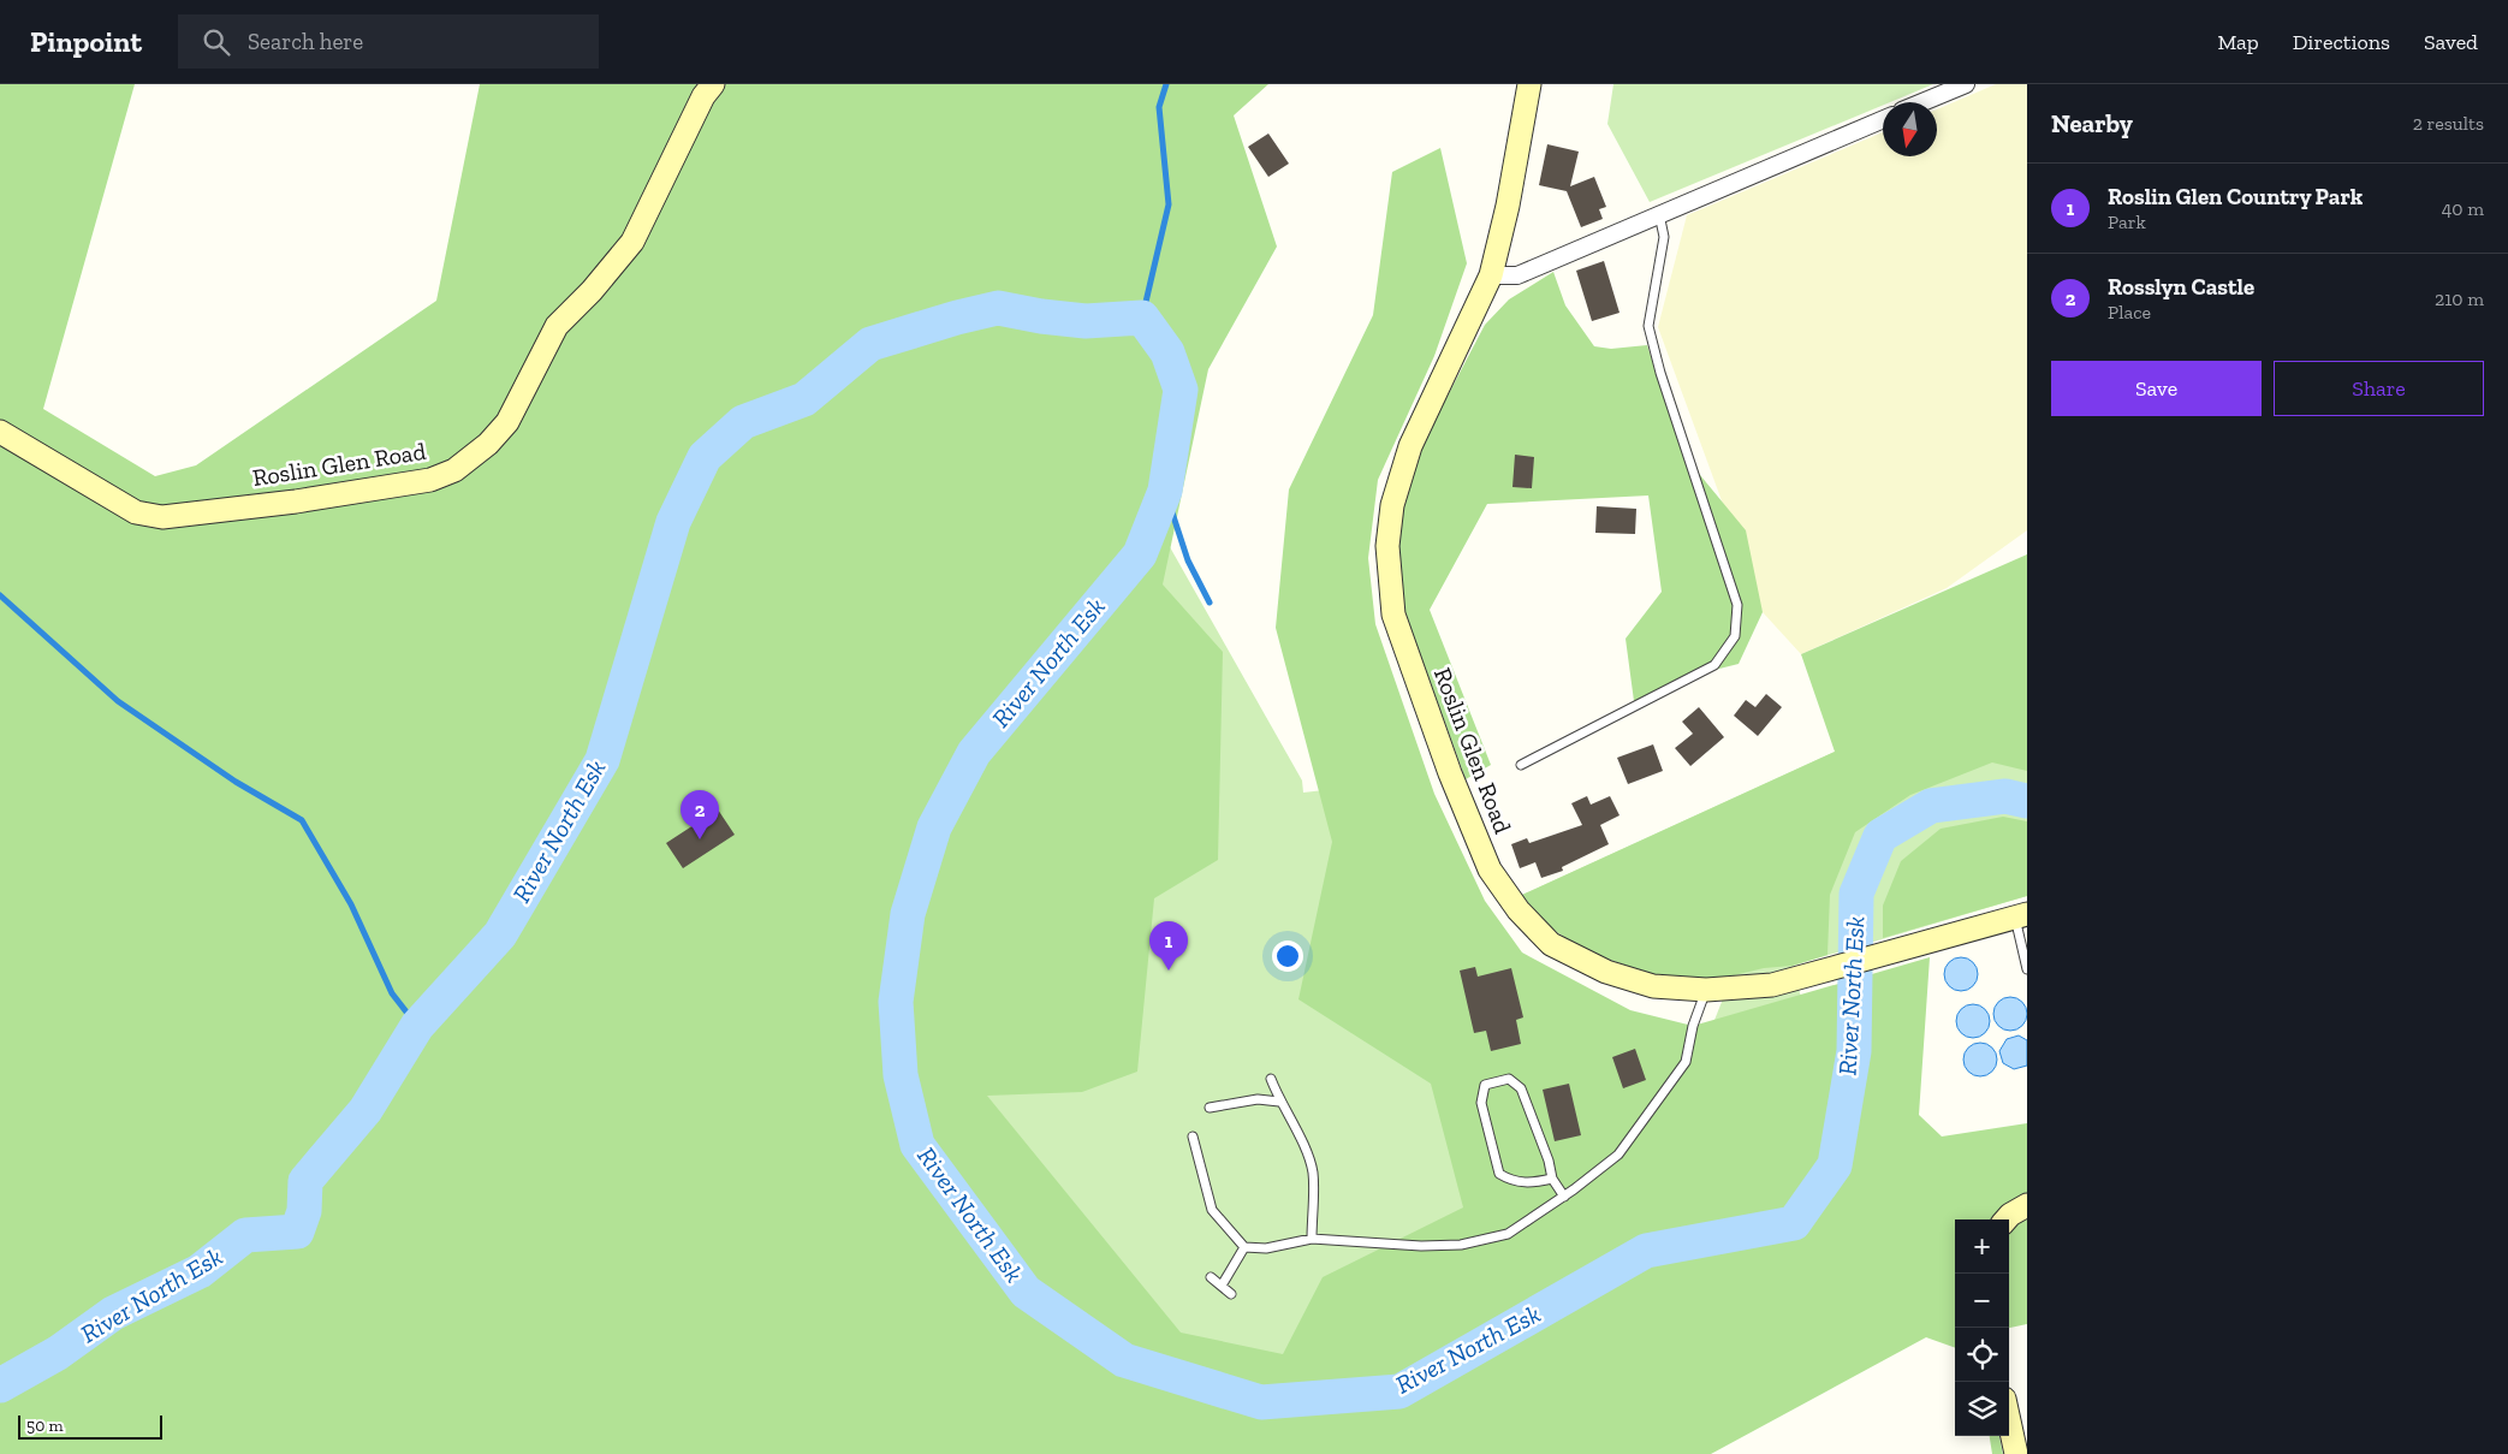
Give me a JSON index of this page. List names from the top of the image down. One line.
{"streets":{"main road":["Roslin Glen Road"]},"water":["River North Esk"],"scale_bar":"50 m","north":"bottom","page":{"header":"Pinpoint","search":"Search here","nav":["Map","Directions","Saved"],"heading":["Nearby","2 results"],"list":[{"mark":"1","name":"Roslin Glen Country Park","note":"Park","value":"40 m"},{"mark":"2","name":"Rosslyn Castle","note":"Place","value":"210 m"}],"buttons":["Save","Share"],"pins":["2","1"],"map_buttons":["+","−"],"scale":"50 m"}}
